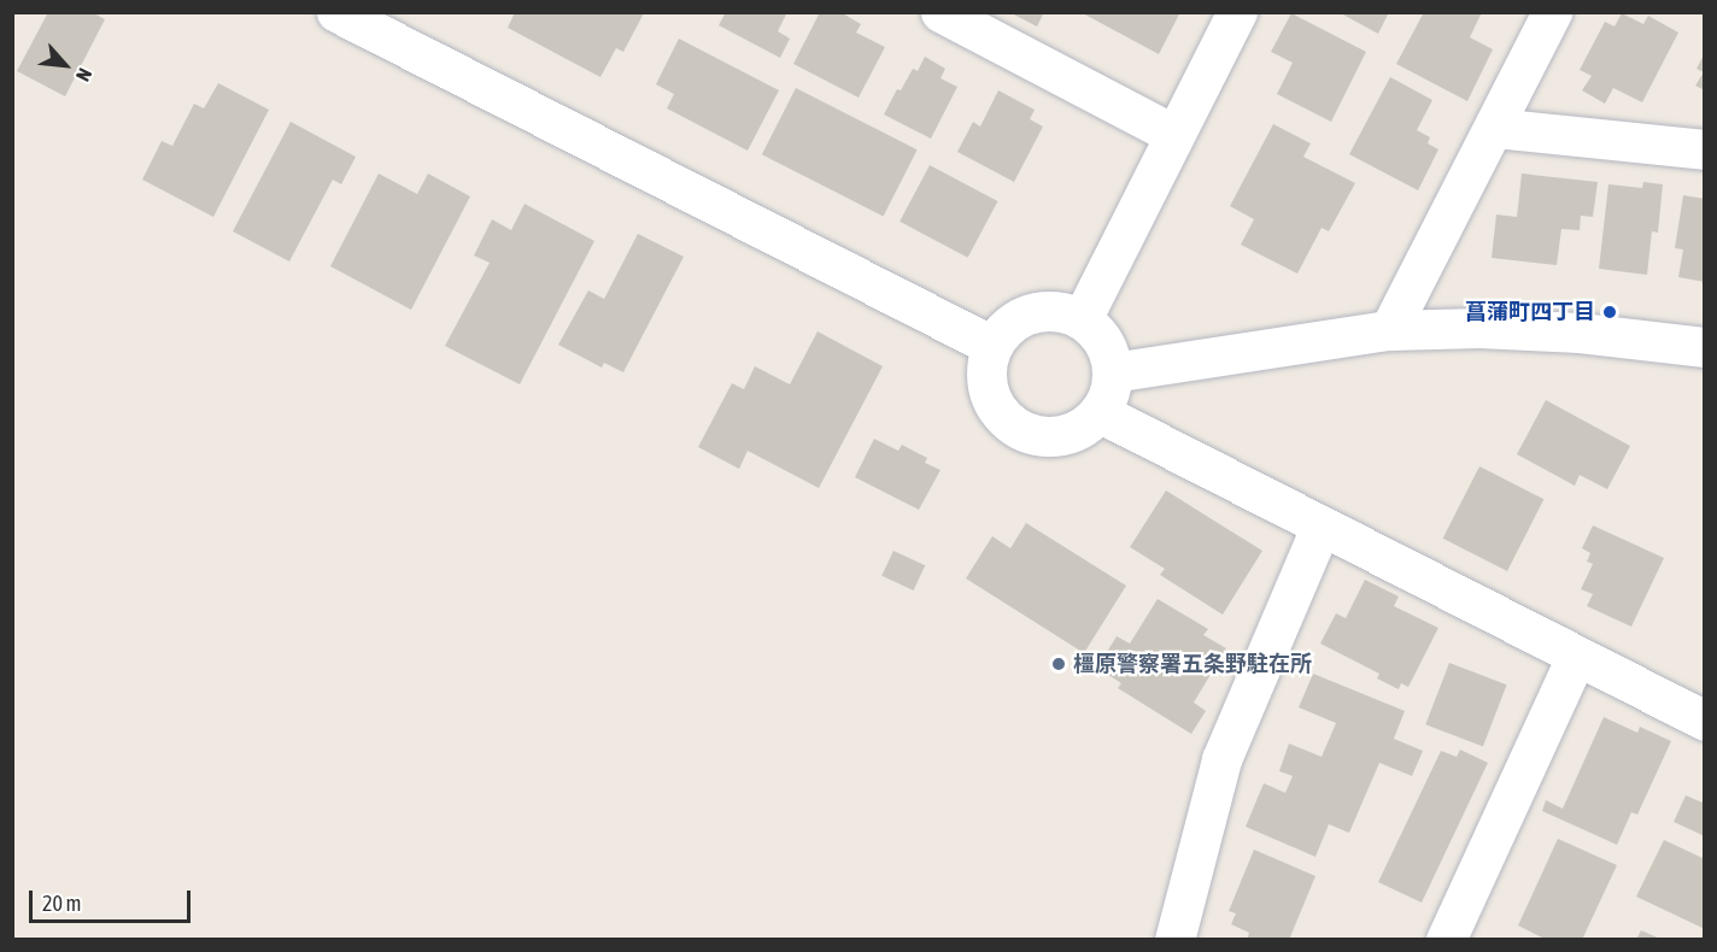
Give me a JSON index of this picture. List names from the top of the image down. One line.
{"places":["菖蒲町四丁目","橿原警察署五条野駐在所"],"scale_bar":"20 m","north":"bottom right"}
